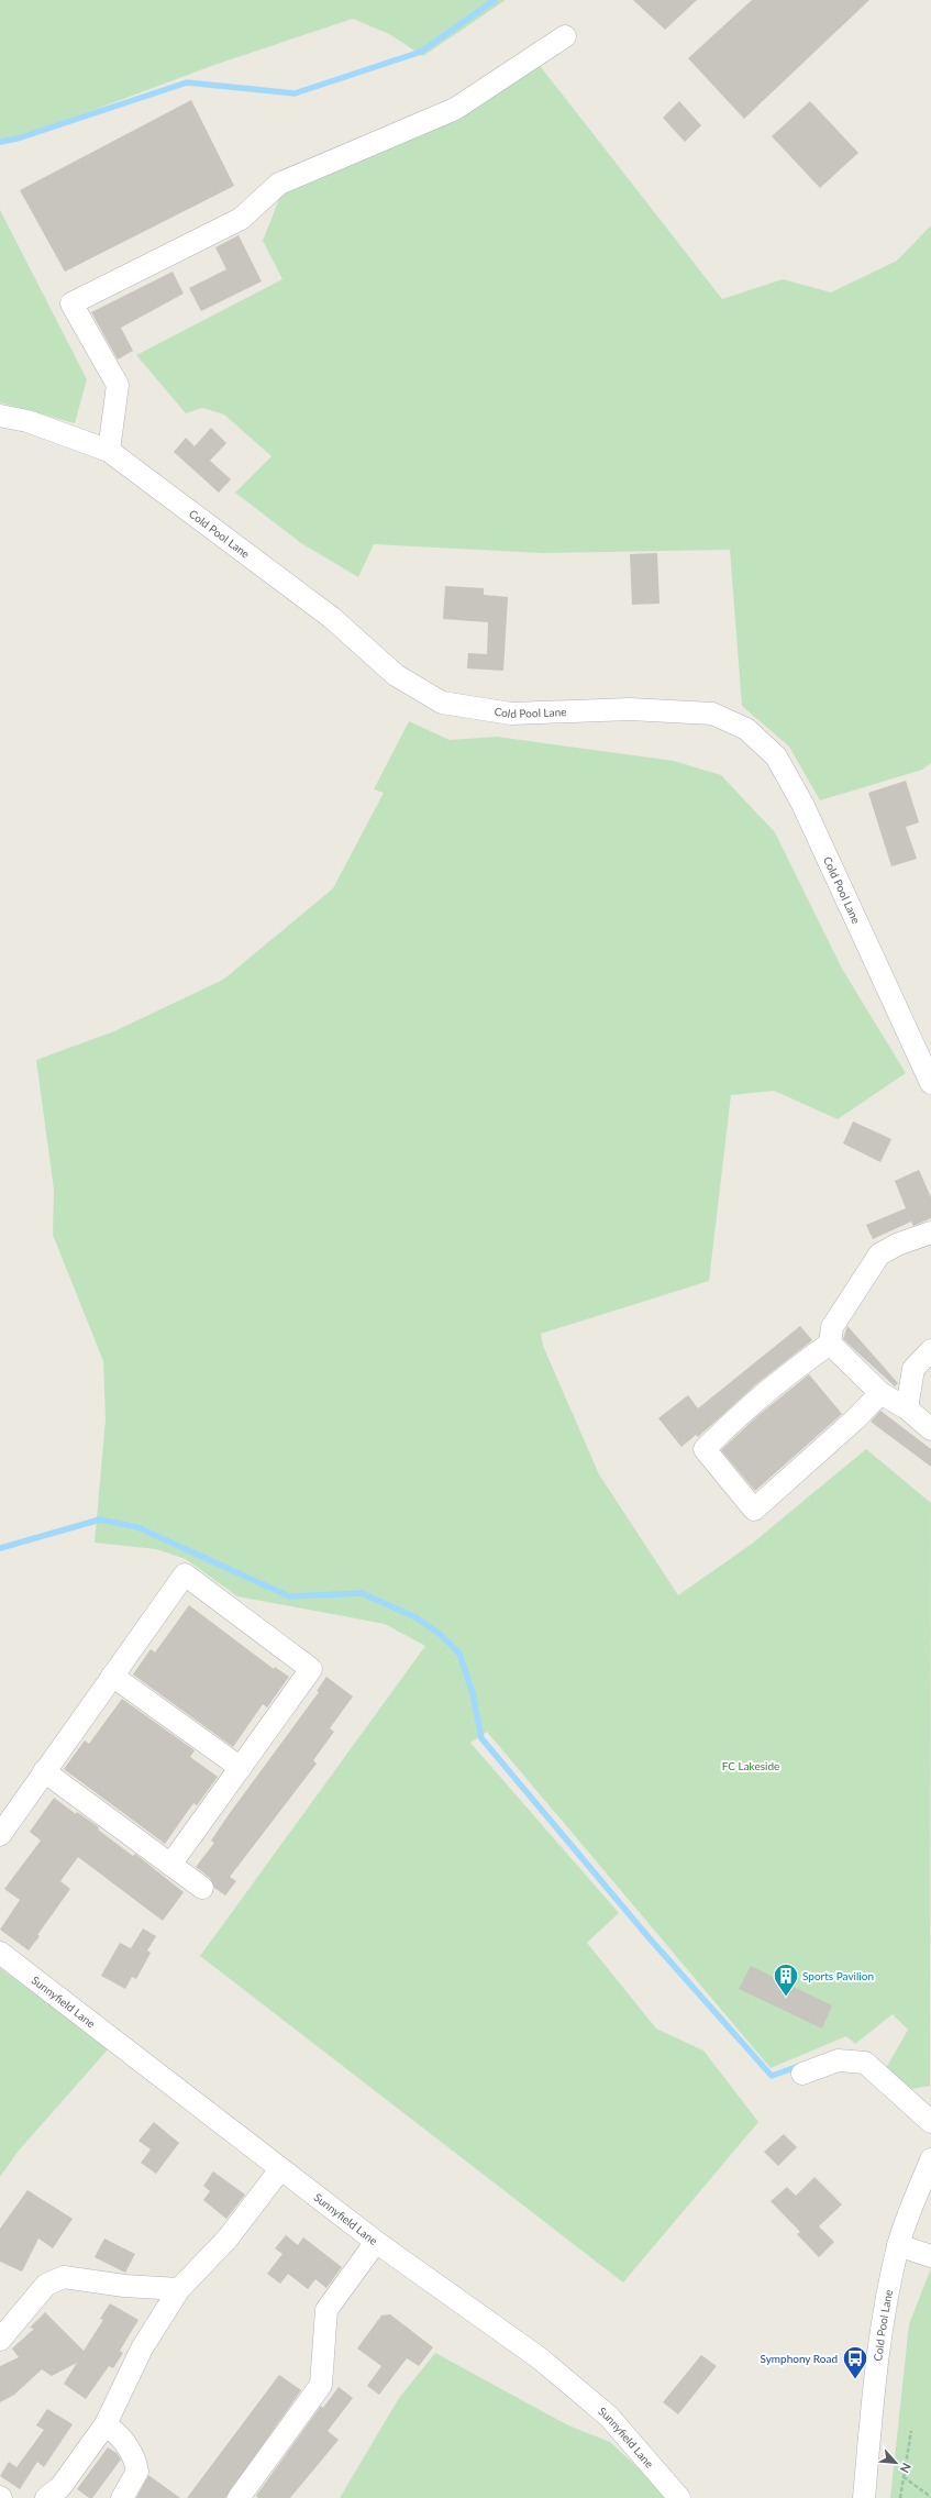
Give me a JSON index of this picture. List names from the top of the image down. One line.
{"streets":{"street":["Cold Pool Lane","Sunnyfield Lane"]},"parks":["FC Lakeside"],"places":{"building":["Sports Pavilion"],"bus stop":["Symphony Road"]},"north":"bottom right"}
